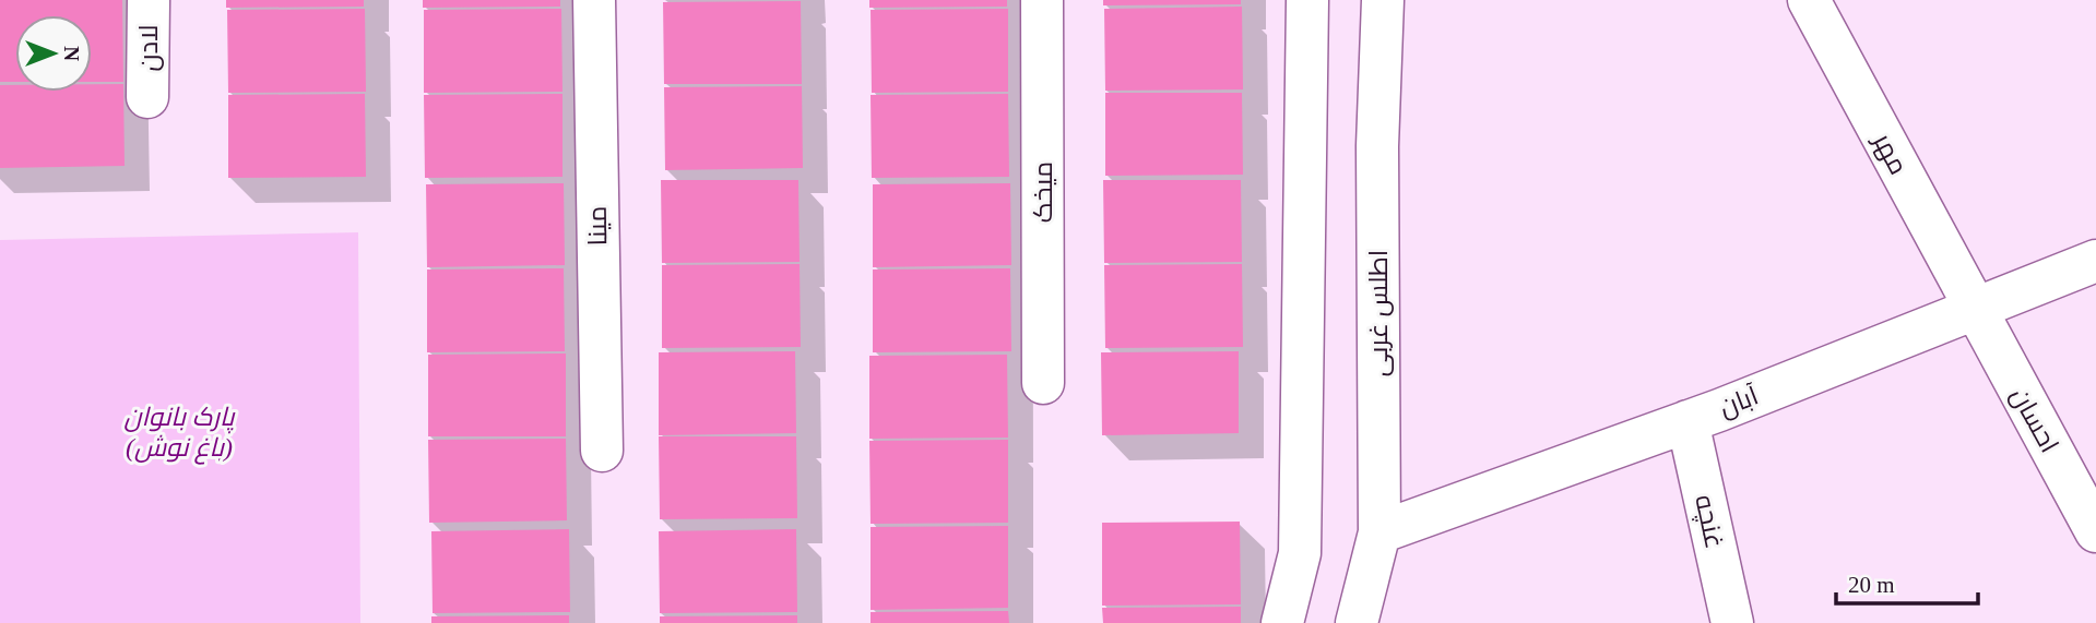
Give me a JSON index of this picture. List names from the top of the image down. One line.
{"streets":{"street":["لادن","مهر","میخک","مینا","اطلس غربی","آبان","احسان","غنچه"]},"crossings":[["مهر","آبان"],["مهر","احسان"],["اطلس غربی","آبان"],["آبان","احسان"],["آبان","غنچه"]],"parks":["پارک بانوان (باغ نوش)"],"scale_bar":"20 m","north":"right"}
